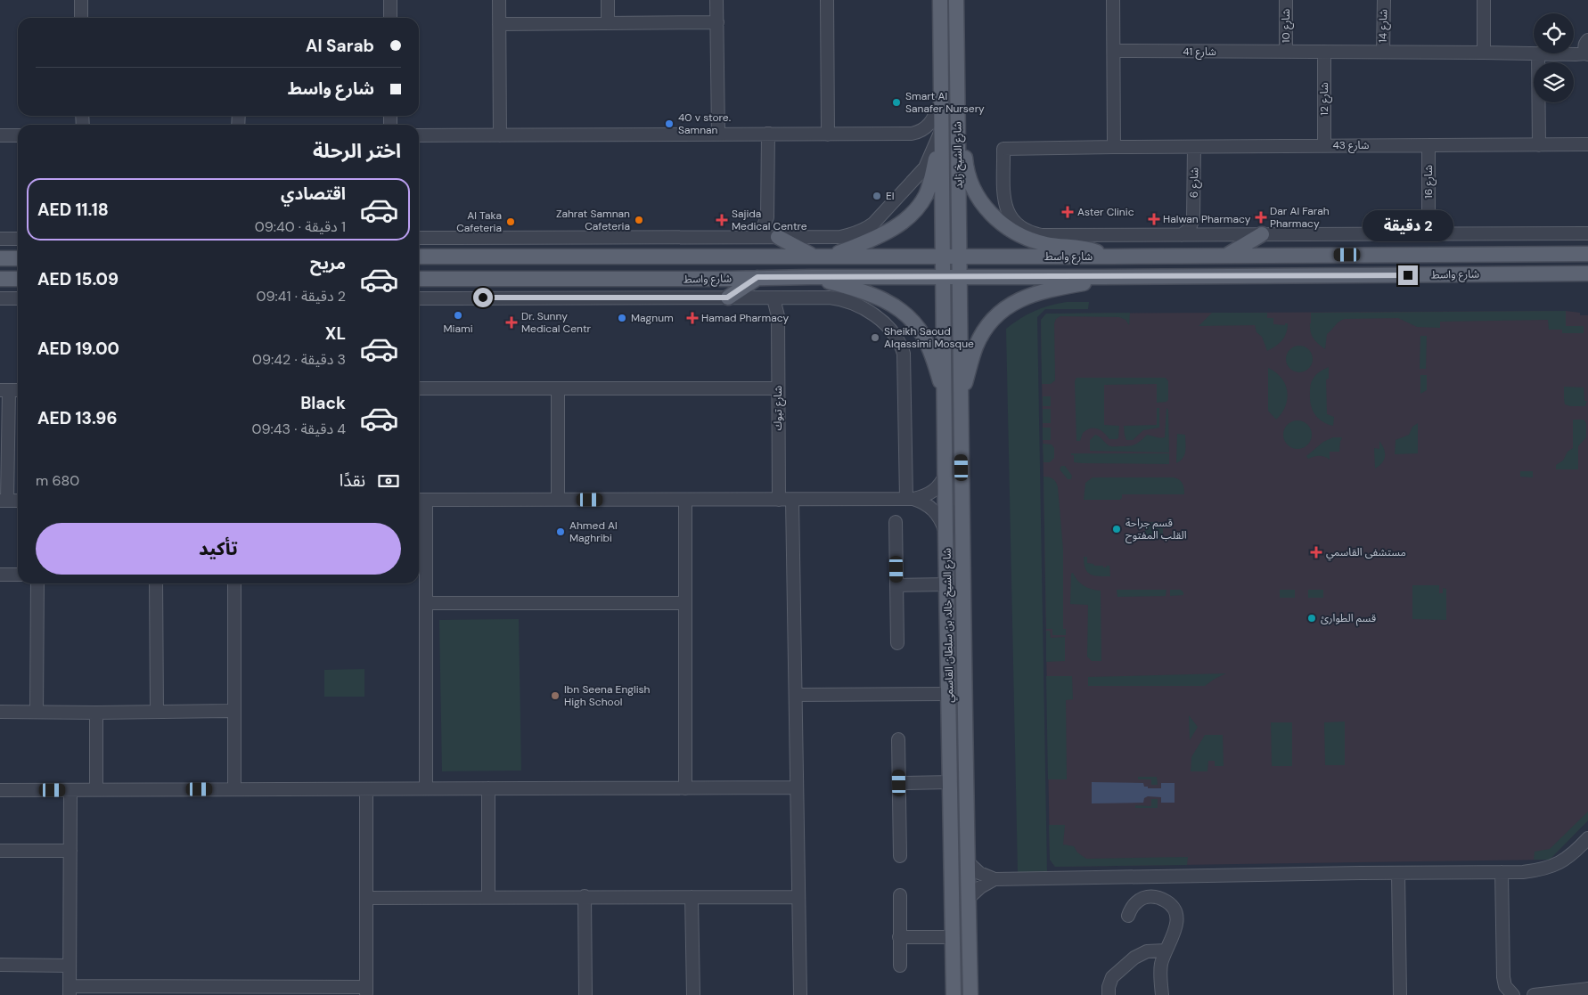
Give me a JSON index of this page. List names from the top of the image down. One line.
{"streets":{"main road":["شارع الشيخ زايد","شارع واسط","شارع الشيخ خالد بن سلطان القاسمي"],"street":["شارع 10","شارع 14","شارع 41","شارع 12","شارع 43","شارع 16","شارع 6","شارع تبوك"]},"crossings":[["شارع 10","شارع 41"],["شارع 14","شارع 41"],["شارع 41","شارع 12"],["شارع 12","شارع 43"],["شارع 43","شارع 16"],["شارع 43","شارع 6"],["شارع الشيخ زايد","شارع واسط"],["شارع الشيخ زايد","شارع الشيخ خالد بن سلطان القاسمي"],["شارع واسط","شارع الشيخ خالد بن سلطان القاسمي"]],"places":{"other":["Smart Al Sanafer Nursery","40 v store. Samnan","EI","Zahrat Samnan Cafeteria","Al Taka Cafeteria","Miami","Magnum","Sheikh Saoud Alqassimi Mosque","قسم جراحة القلب المفتوح","Ahmed Al Maghribi","قسم الطوارئ","Ibn Seena English High School"],"health":["Aster Clinic","Dar Al Farah Pharmacy","Halwan Pharmacy","Sajida Medical Centre","Hamad Pharmacy","Dr. Sunny Medical Centr","مستشفى القاسمي"]},"page":{"banner":["Al Sarab","شارع واسط"],"heading":"اختر الرحلة","list":[{"name":"اقتصادي","note":"1 دقيقة · 09:40","value":"AED 11.18"},{"name":"مريح","note":"2 دقيقة · 09:41","value":"AED 15.09"},{"name":"XL","note":"3 دقيقة · 09:42","value":"AED 19.00"},{"name":"Black","note":"4 دقيقة · 09:43","value":"AED 13.96"}],"bubble":"2 دقيقة","pay":["نقدًا","680 m"],"buttons":"تأكيد"}}
